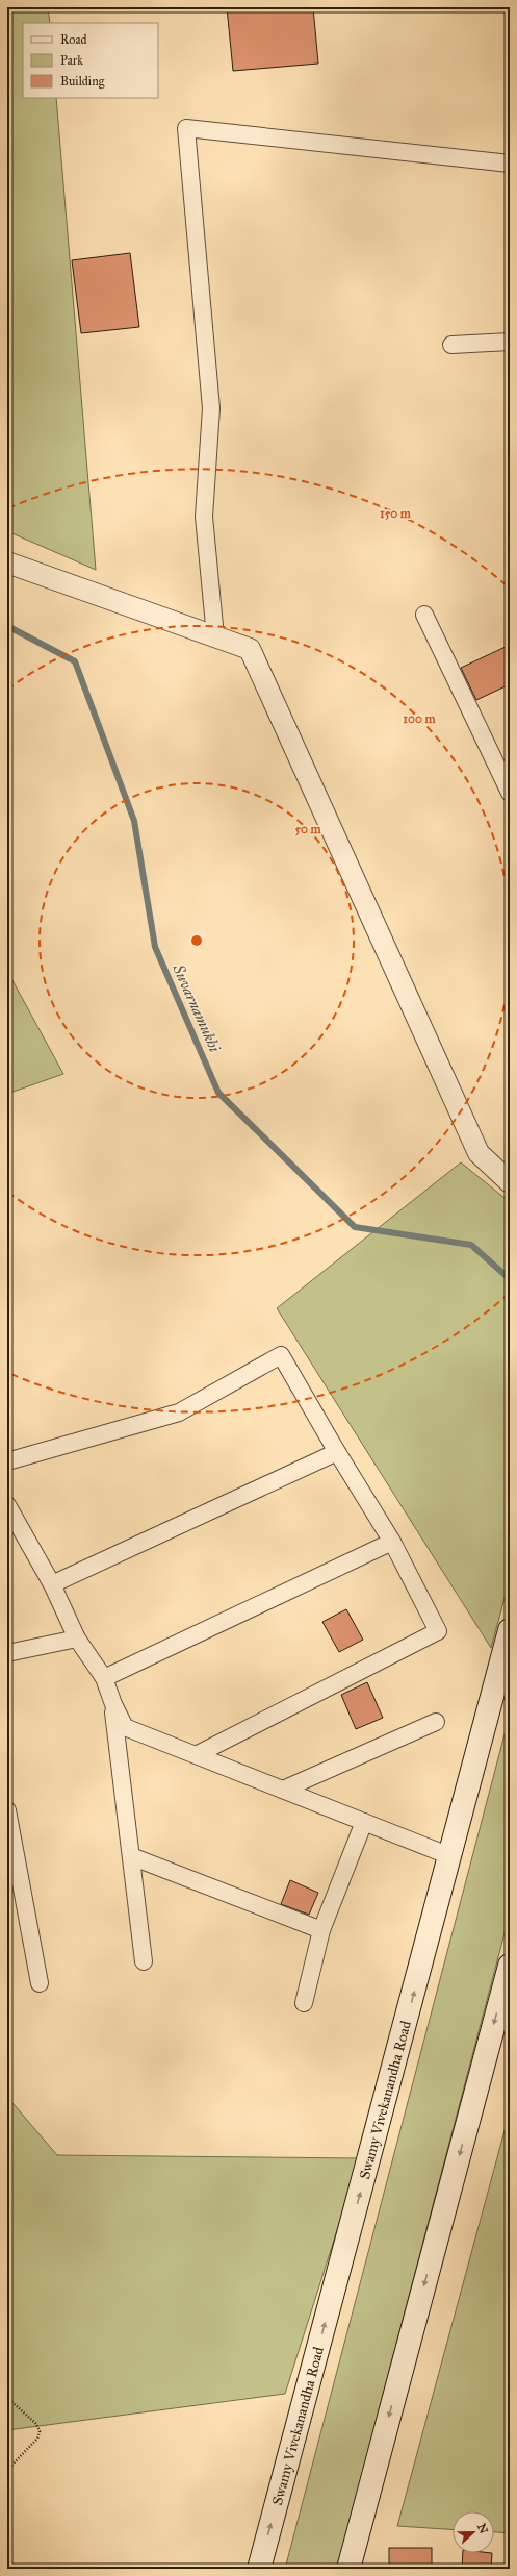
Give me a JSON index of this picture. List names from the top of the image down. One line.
{"streets":{"main road":["Swamy Vivekanandha Road"]},"water":["Suvarnamukhi"],"legend":["Road","Park","Building"],"north":"right","rings":["150 m","100 m","50 m"]}
